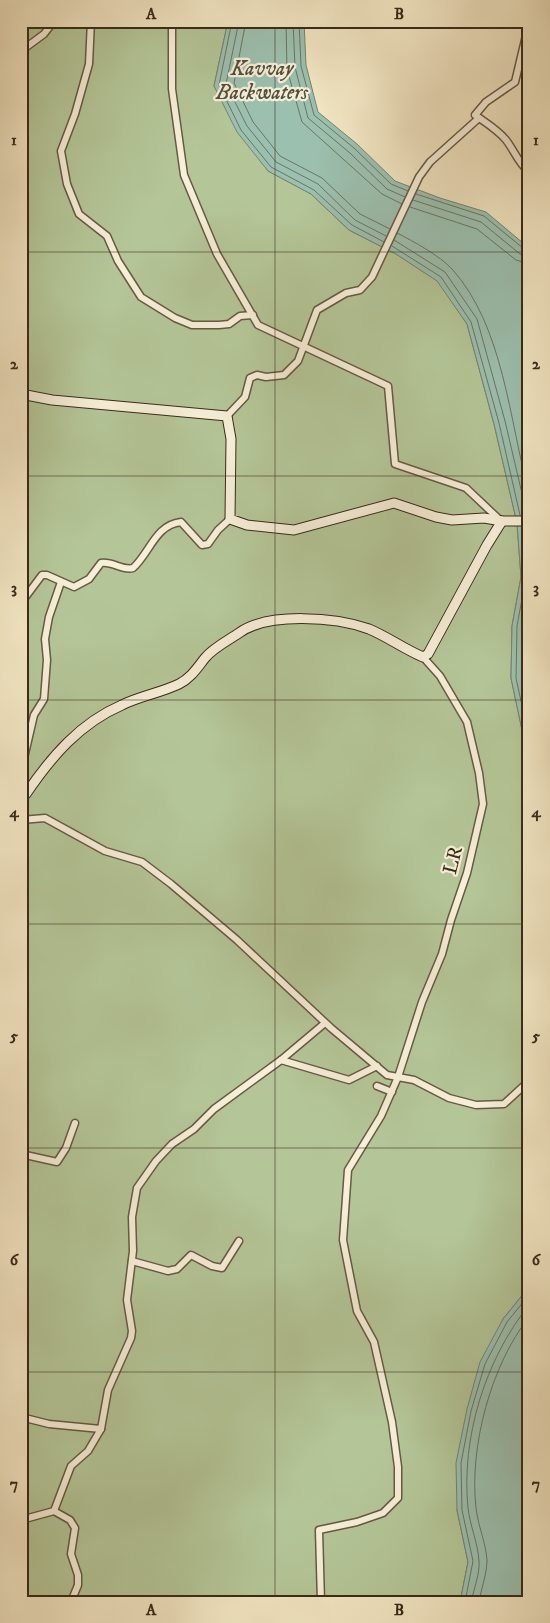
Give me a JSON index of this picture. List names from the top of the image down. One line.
{"streets":{"street":["LR"]},"water":["Kavvay Backwaters"],"grid":{"columns":["A","B"],"rows":["1","2","3","4","5","6","7"]}}
